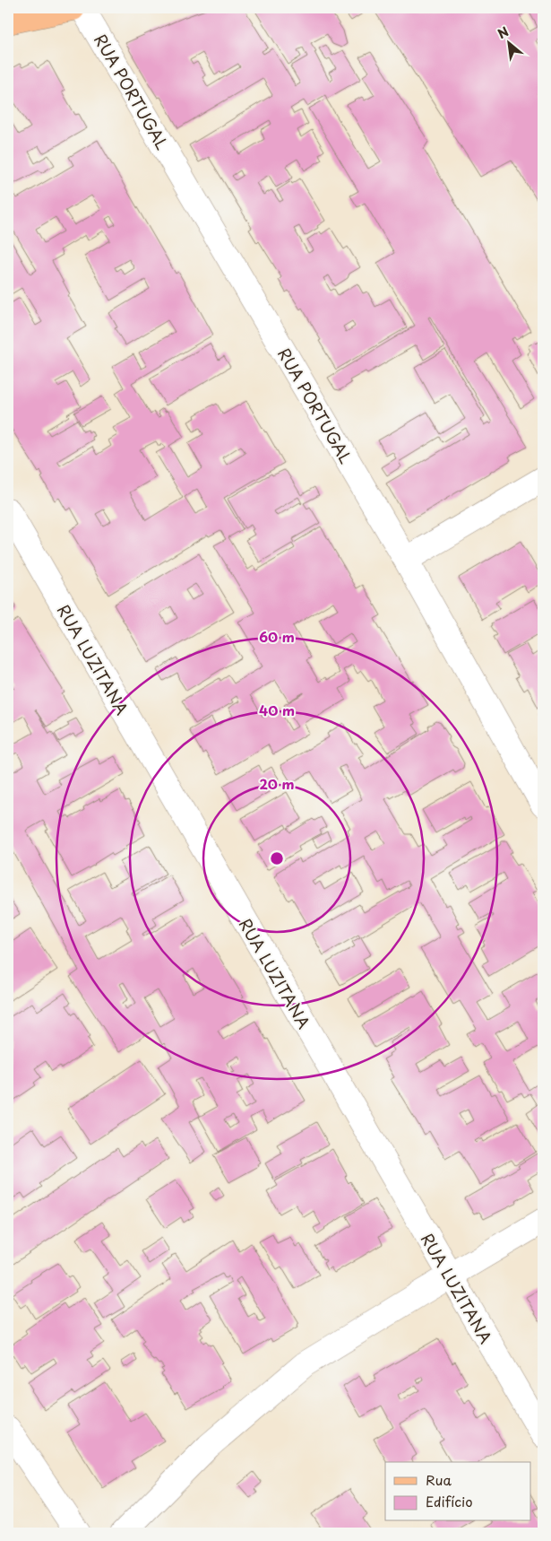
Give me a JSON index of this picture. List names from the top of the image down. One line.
{"streets":{"street":["RUA PORTUGAL","RUA LUZITANA"]},"legend":["Rua","Edifício"],"north":"top left","rings":["60 m","40 m","20 m"]}
